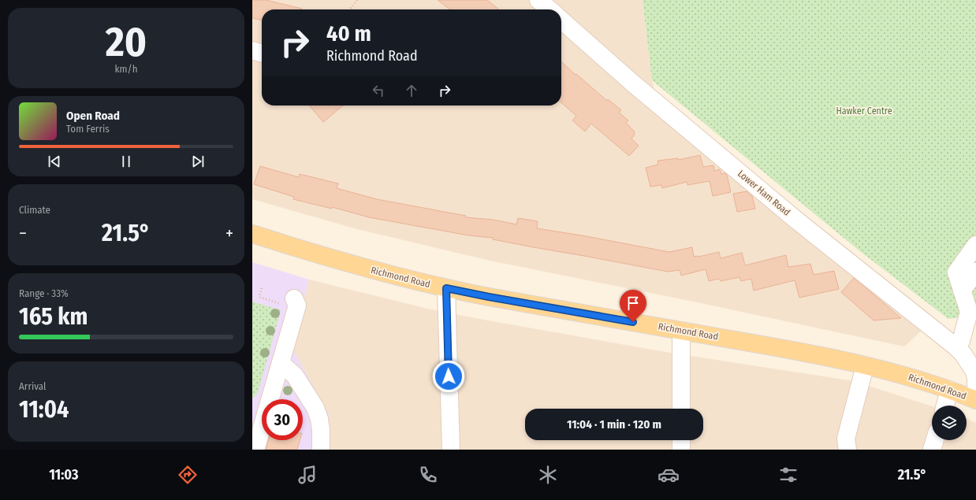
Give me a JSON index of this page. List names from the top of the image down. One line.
{"streets":{"main road":["Richmond Road"],"street":["Lower Ham Road"]},"crossings":[["Lower Ham Road","Richmond Road"]],"parks":["Hawker Centre"],"page":{"tile":[["20","km/h"],"Climate",["Range · 33%","165 km"],["Arrival","11:04"]],"turn":["40 m","Richmond Road"],"song":["Open Road","Tom Ferris"],"heat":["−","21.5°","+"],"limit":"30","trip":"11:04 · 1 min · 120 m","tabs":["11:03","21.5°"]}}
